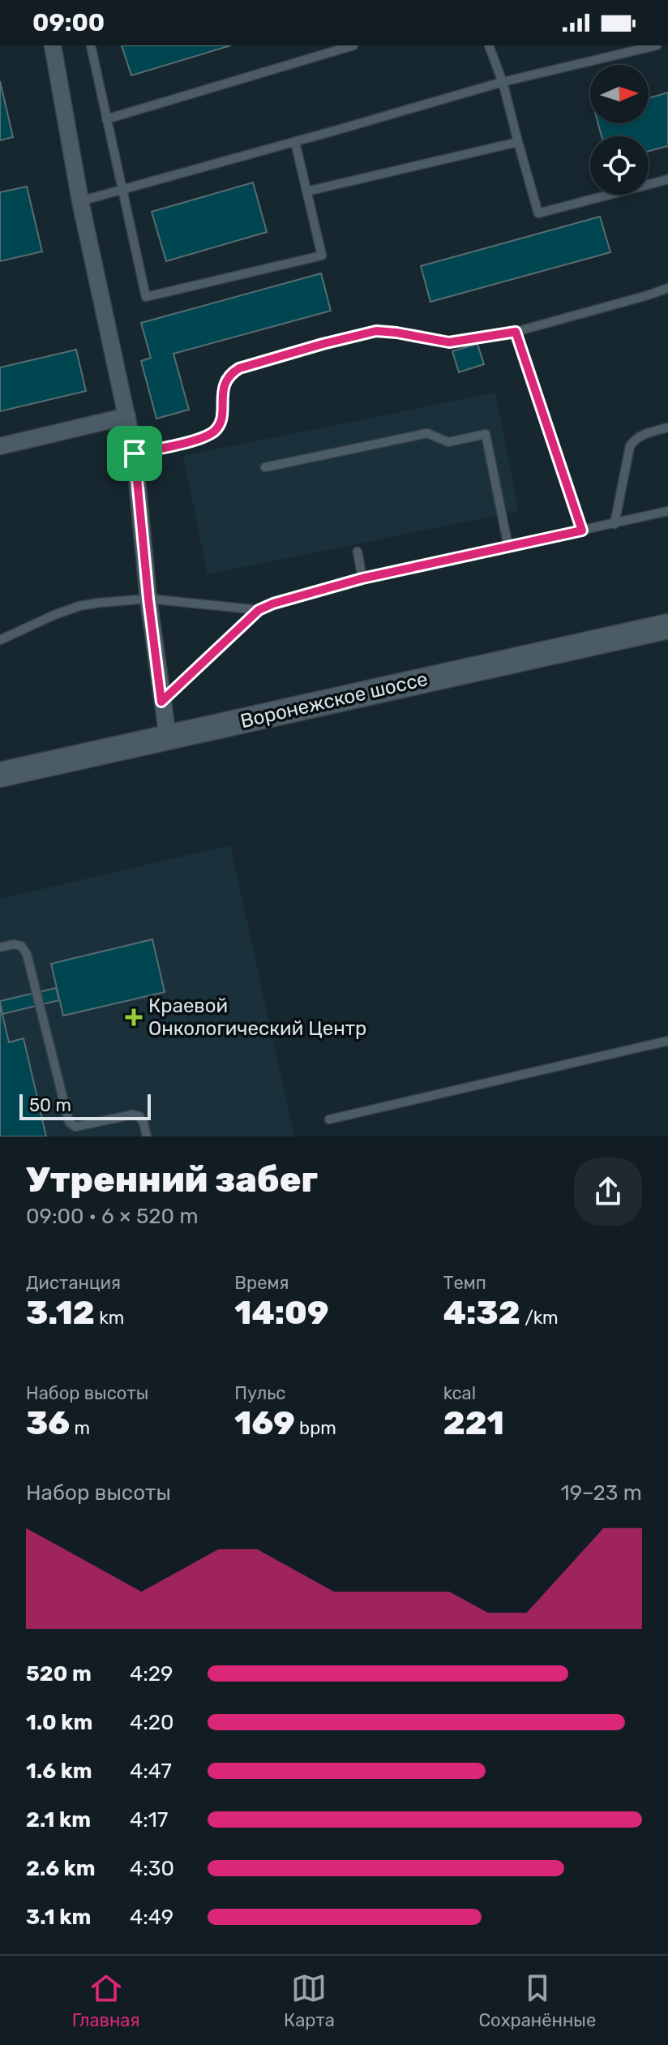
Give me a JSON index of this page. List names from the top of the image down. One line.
{"streets":{"main road":["Воронежское шоссе"]},"places":{"health":["Краевой Онкологический Центр"]},"scale_bar":"50 m","north":"right","page":{"status":"09:00","scale":"50 m","heading":["Утренний забег","09:00 · 6 × 520 m"],"stats":[["Дистанция","3.12 km"],["Время","14:09"],["Темп","4:32 /km"],["Набор высоты","36 m"],["Пульс","169 bpm"],["kcal","221"]],"chart":["Набор высоты","19–23 m"],"list":[{"name":"520 m","note":"4:29"},{"name":"1.0 km","note":"4:20"},{"name":"1.6 km","note":"4:47"},{"name":"2.1 km","note":"4:17"},{"name":"2.6 km","note":"4:30"},{"name":"3.1 km","note":"4:49"}],"tabs":["Главная","Карта","Сохранённые"]}}
